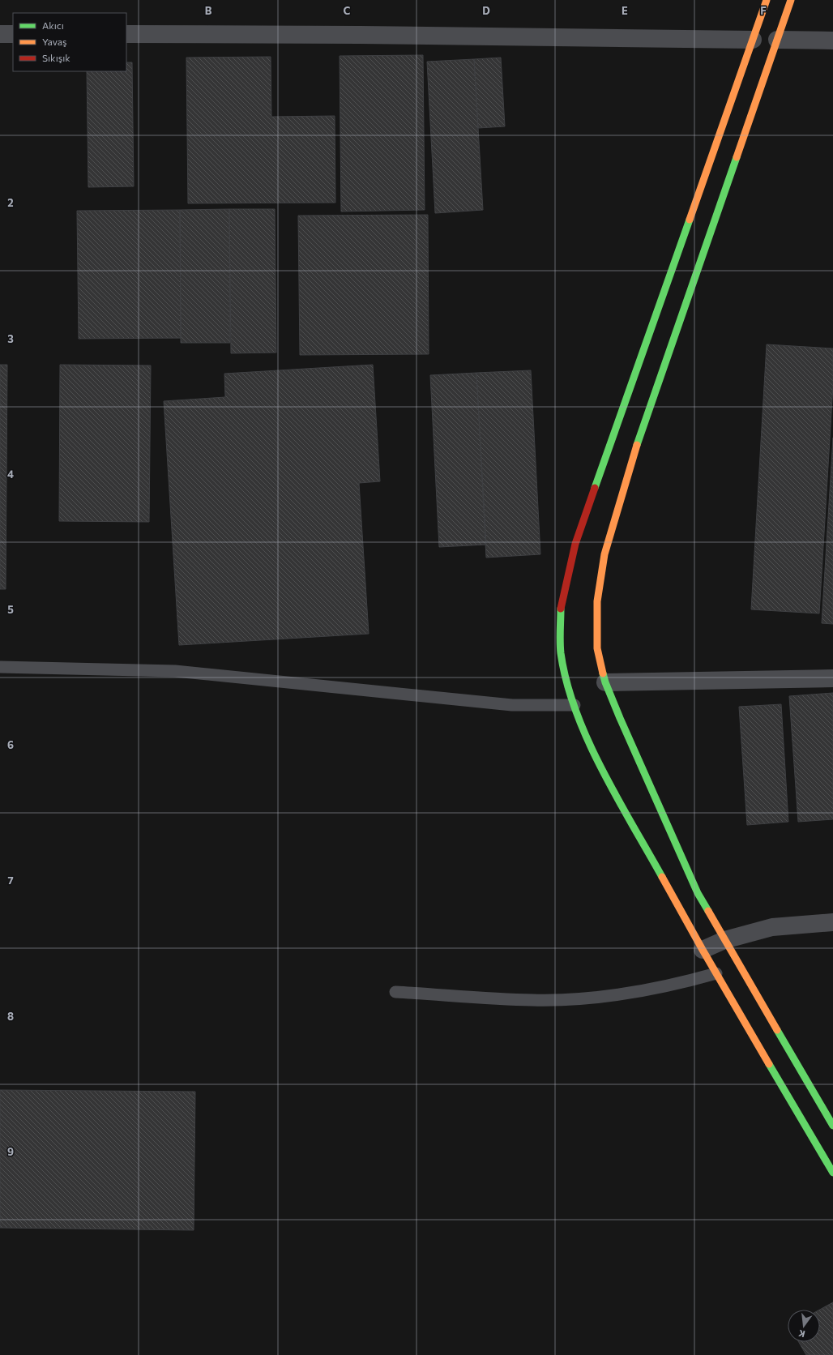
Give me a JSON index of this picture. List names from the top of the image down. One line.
{"legend":["Akıcı","Yavaş","Sıkışık"],"north":"bottom","grid":{"columns":["B","C","D","E","F"],"rows":["2","3","4","5","6","7","8","9"]}}
